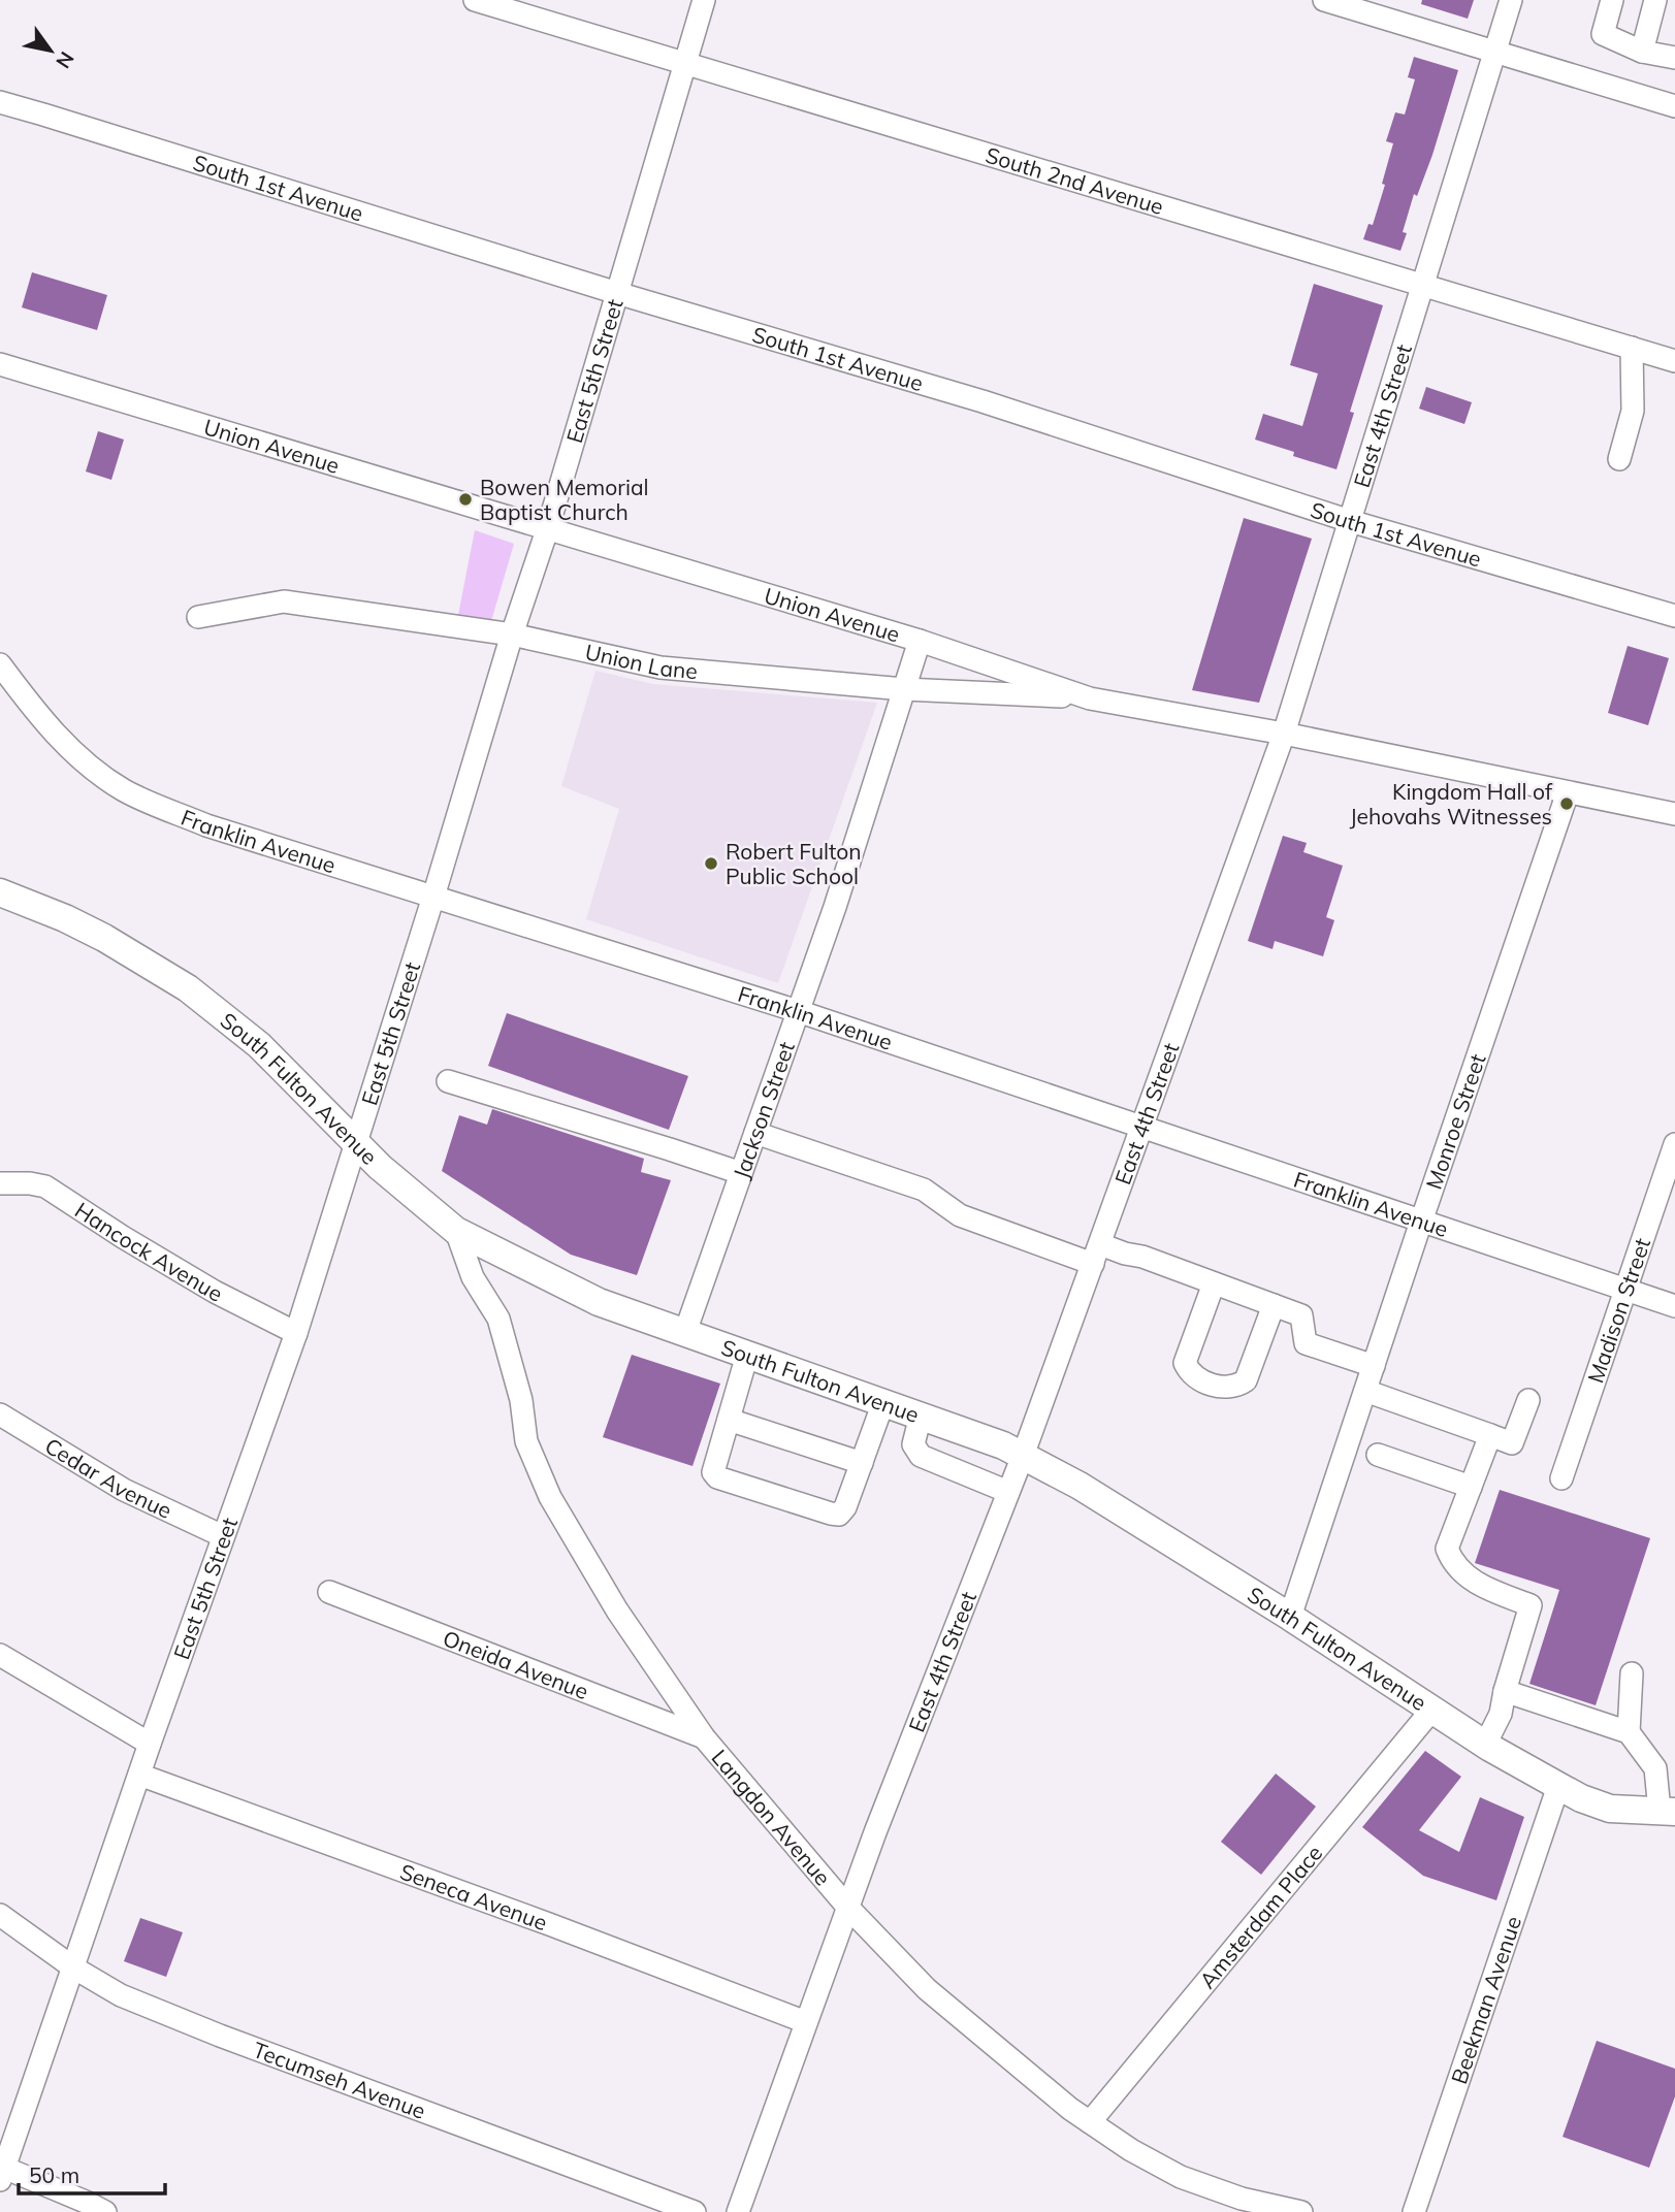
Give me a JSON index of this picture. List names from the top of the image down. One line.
{"streets":{"main road":["South Fulton Avenue"],"street":["South 2nd Avenue","South 1st Avenue","East 5th Street","East 4th Street","Union Avenue","Union Lane","Franklin Avenue","Jackson Street","Monroe Street","Hancock Avenue","Madison Street","Cedar Avenue","Oneida Avenue","Langdon Avenue","Seneca Avenue","Amsterdam Place","Beekman Avenue","Tecumseh Avenue"]},"crossings":[["South 2nd Avenue","East 5th Street"],["South 2nd Avenue","East 4th Street"],["South 1st Avenue","East 5th Street"],["South 1st Avenue","East 4th Street"],["East 5th Street","Union Avenue"],["East 5th Street","Union Lane"],["East 5th Street","Franklin Avenue"],["East 5th Street","South Fulton Avenue"],["East 5th Street","Hancock Avenue"],["East 5th Street","Cedar Avenue"],["East 5th Street","Seneca Avenue"],["East 5th Street","Tecumseh Avenue"],["East 4th Street","Union Avenue"],["East 4th Street","Franklin Avenue"],["East 4th Street","South Fulton Avenue"],["East 4th Street","Langdon Avenue"],["East 4th Street","Seneca Avenue"],["Union Avenue","Union Lane"],["Union Avenue","Jackson Street"],["Union Avenue","Monroe Street"],["Union Lane","Jackson Street"],["Franklin Avenue","Jackson Street"],["Franklin Avenue","Monroe Street"],["Franklin Avenue","Madison Street"],["South Fulton Avenue","Jackson Street"],["South Fulton Avenue","Monroe Street"],["South Fulton Avenue","Langdon Avenue"],["South Fulton Avenue","Amsterdam Place"],["South Fulton Avenue","Beekman Avenue"],["Oneida Avenue","Langdon Avenue"],["Langdon Avenue","Amsterdam Place"]],"places":["Bowen Memorial Baptist Church","Kingdom Hall of Jehovahs Witnesses","Robert Fulton Public School"],"scale_bar":"50 m","north":"bottom right"}
